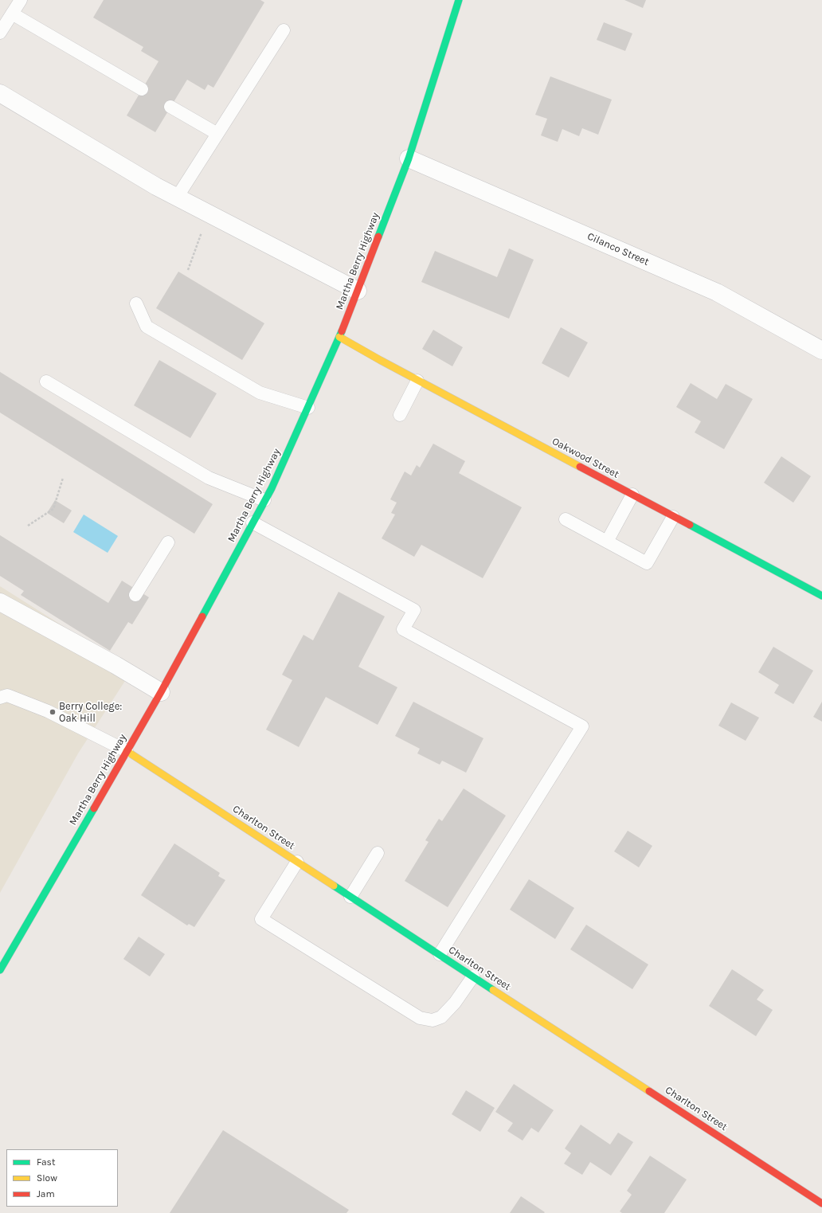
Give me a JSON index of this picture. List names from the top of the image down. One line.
{"streets":{"street":["Cilanco Street","Martha Berry Highway","Oakwood Street","Charlton Street"]},"crossings":[["Cilanco Street","Martha Berry Highway"],["Martha Berry Highway","Oakwood Street"],["Martha Berry Highway","Charlton Street"]],"places":["Berry College: Oak Hill"],"legend":["Fast","Slow","Jam"]}
